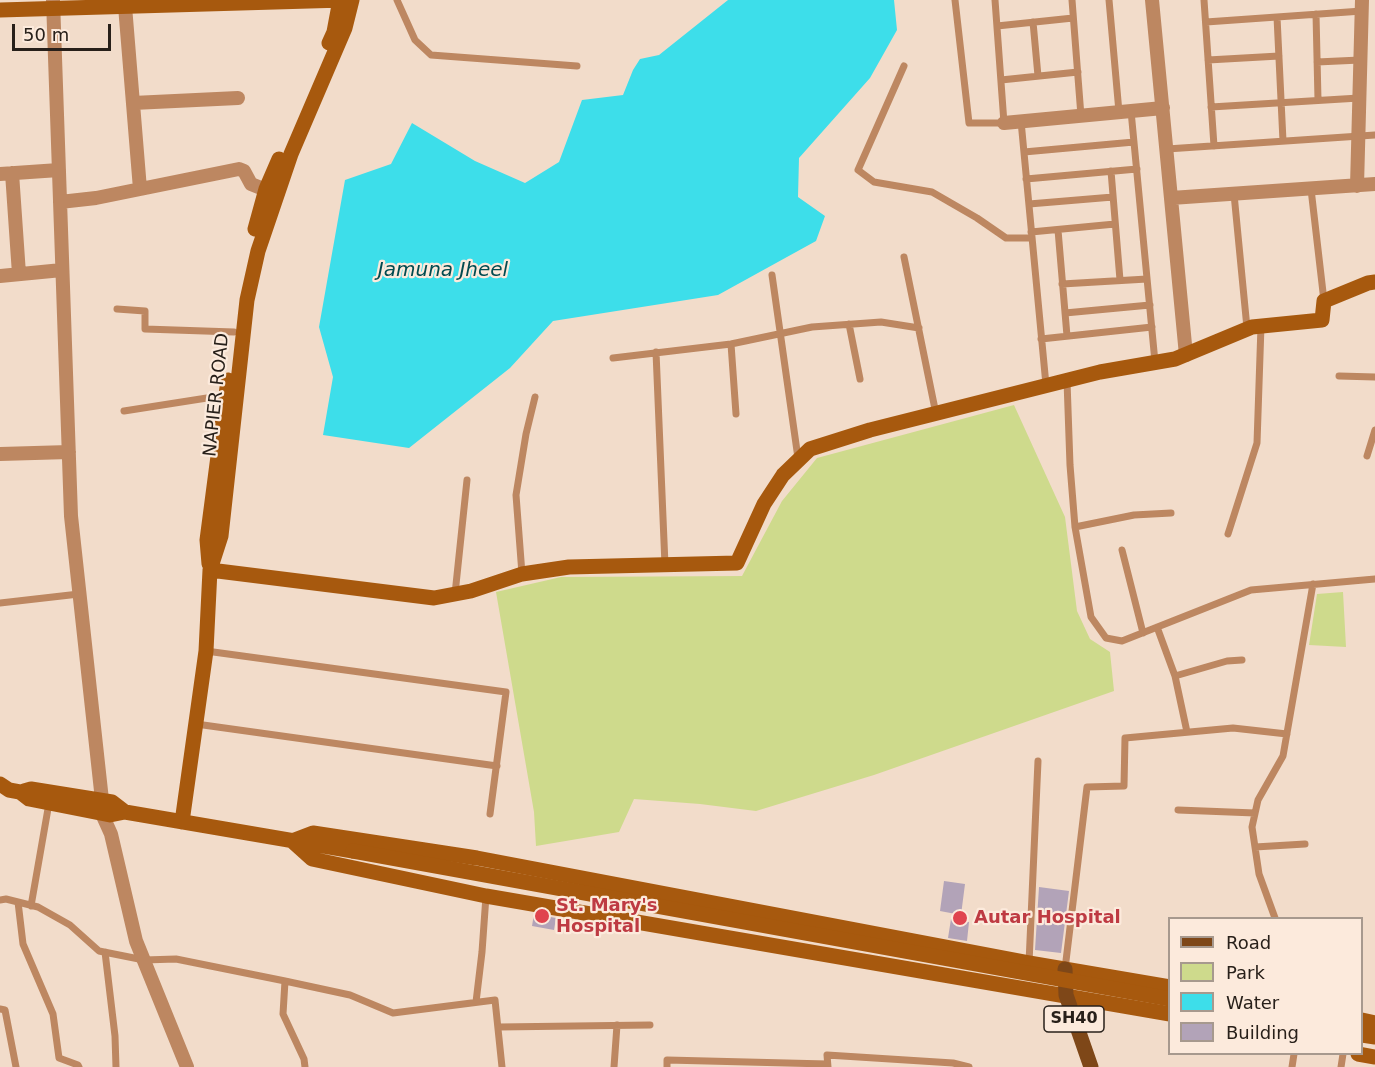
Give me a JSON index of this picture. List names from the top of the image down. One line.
{"streets":{"main road":["NAPIER ROAD","SH40"]},"water":["Jamuna Jheel"],"places":["St. Mary's Hospital","Autar Hospital"],"legend":["Road","Park","Water","Building"],"scale_bar":"50 m"}
